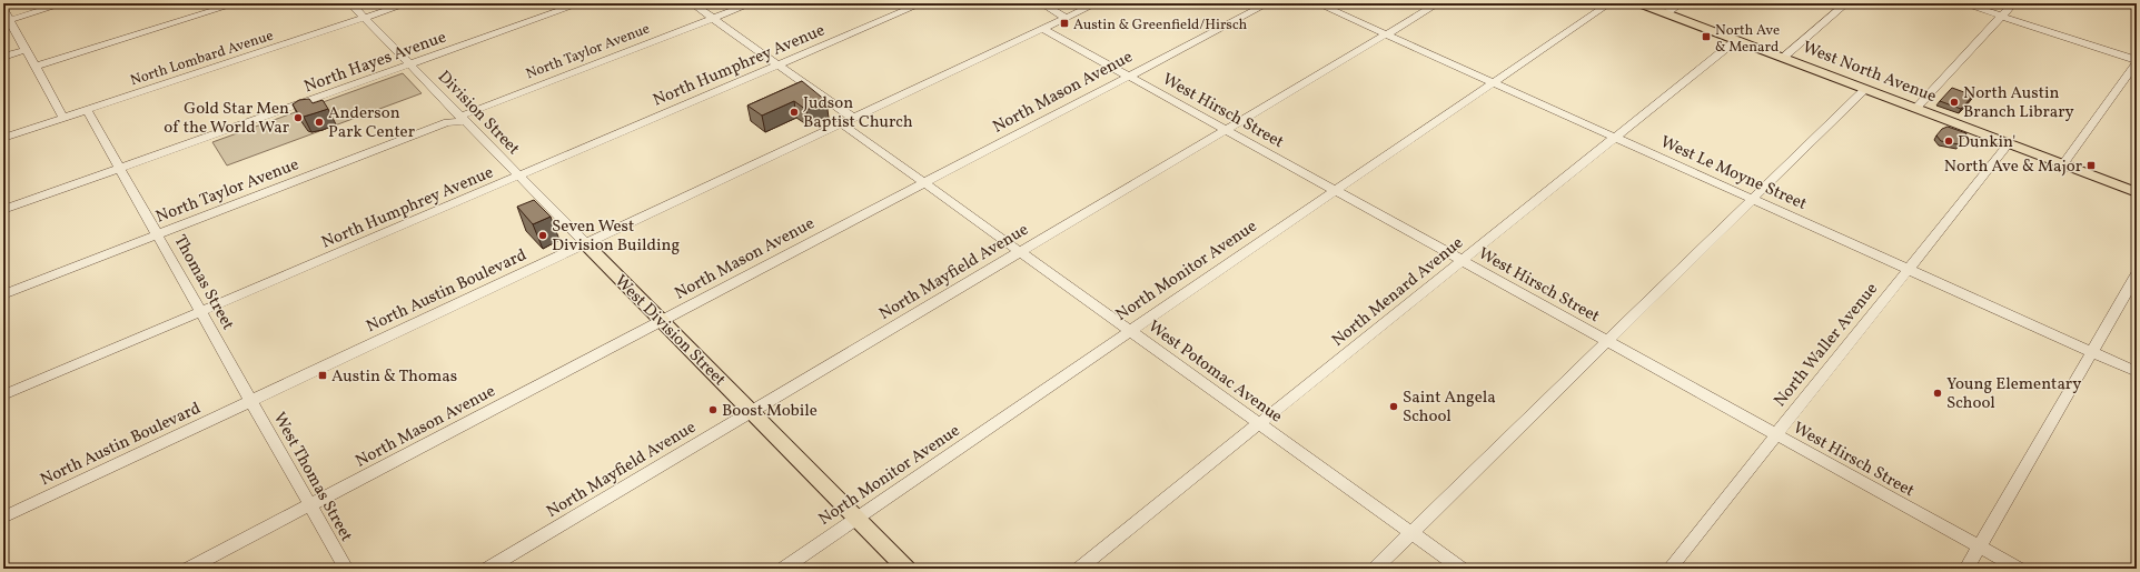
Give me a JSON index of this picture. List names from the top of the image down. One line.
{"streets":{"main road":["West North Avenue","West Division Street"],"street":["North Taylor Avenue","North Lombard Avenue","North Hayes Avenue","North Humphrey Avenue","North Mason Avenue","West Hirsch Street","Division Street","West Le Moyne Street","North Monitor Avenue","North Mayfield Avenue","Thomas Street","North Austin Boulevard","North Menard Avenue","North Waller Avenue","West Potomac Avenue","West Thomas Street"]},"crossings":[["North Taylor Avenue","Division Street"],["North Taylor Avenue","Thomas Street"],["North Lombard Avenue","Division Street"],["North Lombard Avenue","Thomas Street"],["North Hayes Avenue","Division Street"],["North Hayes Avenue","Thomas Street"],["North Humphrey Avenue","Division Street"],["North Humphrey Avenue","Thomas Street"],["West North Avenue","North Menard Avenue"],["West North Avenue","North Waller Avenue"],["North Mason Avenue","West Hirsch Street"],["North Mason Avenue","West Division Street"],["North Mason Avenue","West Potomac Avenue"],["North Mason Avenue","West Thomas Street"],["West Hirsch Street","North Monitor Avenue"],["West Hirsch Street","North Mayfield Avenue"],["West Hirsch Street","North Austin Boulevard"],["West Hirsch Street","North Menard Avenue"],["West Hirsch Street","North Waller Avenue"],["Division Street","North Austin Boulevard"],["Division Street","West Division Street"],["West Le Moyne Street","North Monitor Avenue"],["West Le Moyne Street","North Mayfield Avenue"],["West Le Moyne Street","North Menard Avenue"],["West Le Moyne Street","North Waller Avenue"],["North Monitor Avenue","West Division Street"],["North Monitor Avenue","West Potomac Avenue"],["North Mayfield Avenue","West Division Street"],["North Mayfield Avenue","West Potomac Avenue"],["Thomas Street","North Austin Boulevard"],["Thomas Street","West Thomas Street"],["North Austin Boulevard","West Division Street"],["North Austin Boulevard","West Potomac Avenue"],["North Austin Boulevard","West Thomas Street"],["North Menard Avenue","West Potomac Avenue"]],"places":{"transit":["Austin & Greenfield/Hirsch","North Ave & Menard","North Ave & Major","Austin & Thomas"],"other":["North Austin Branch Library","Judson Baptist Church","Gold Star Men of the World War","Anderson Park Center","Dunkin'","Seven West Division Building","Young Elementary School","Saint Angela School","Boost Mobile"]}}
